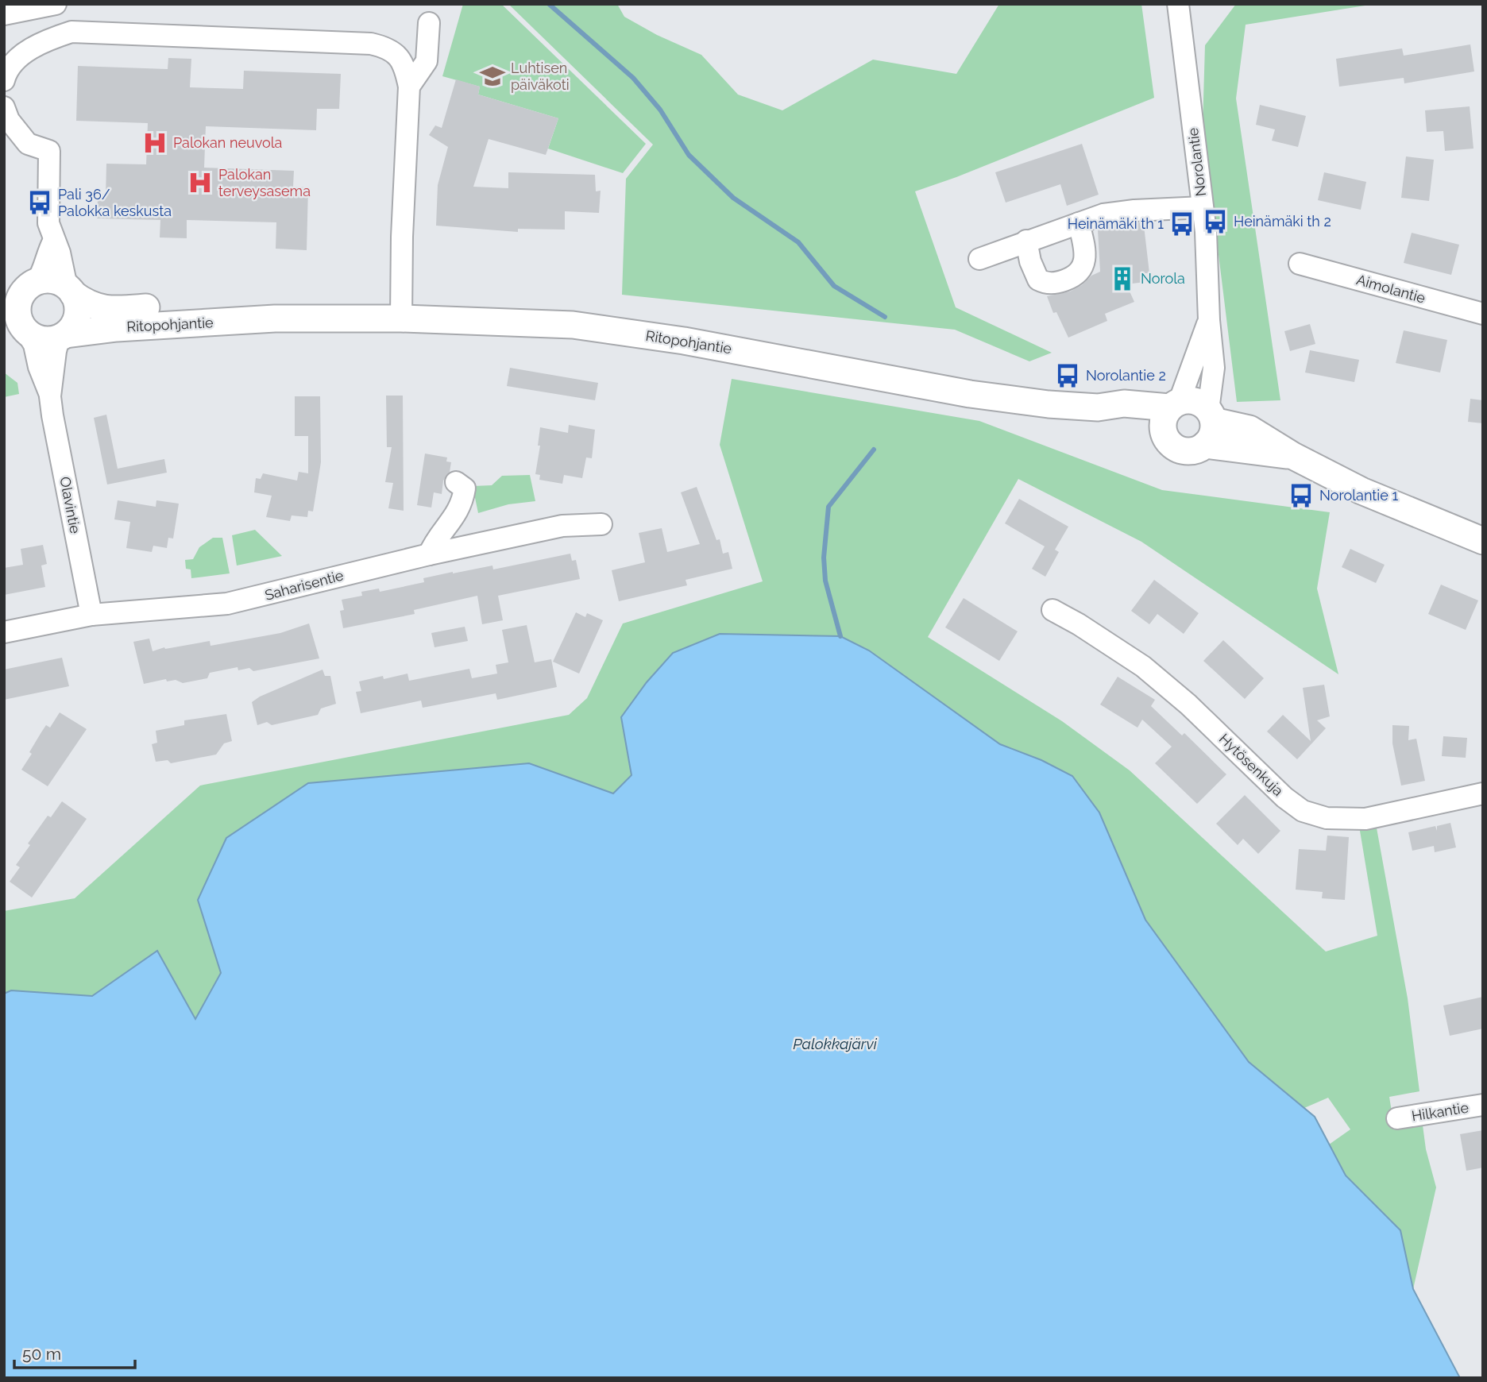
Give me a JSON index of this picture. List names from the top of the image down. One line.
{"streets":{"main road":["Ritopohjantie"],"street":["Norolantie","Aimolantie","Olavintie","Saharisentie","Hytösenkuja","Hilkantie"]},"crossings":[["Norolantie","Ritopohjantie"],["Ritopohjantie","Olavintie"],["Olavintie","Saharisentie"]],"water":["Palokkajärvi"],"places":{"school or university":["Luhtisen päiväkoti"],"hospital":["Palokan neuvola","Palokan terveysasema"],"bus stop":["Pali 36/ Palokka keskusta","Heinämäki th 2","Heinämäki th 1","Norolantie 2","Norolantie 1"],"building":["Norola"]},"scale_bar":"50 m"}
